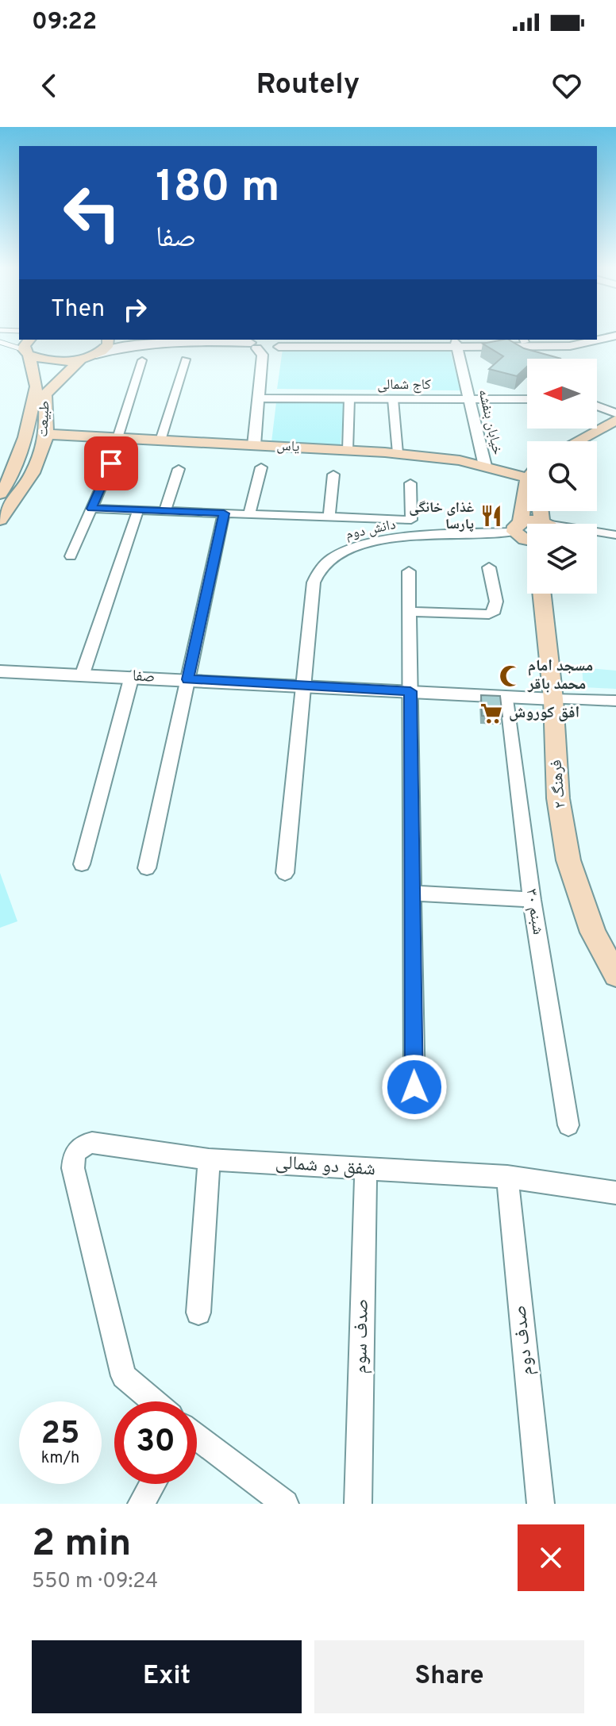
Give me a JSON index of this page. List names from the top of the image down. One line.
{"streets":{"main road":["طبیعت","یاس","فرهنگ ۲"],"street":["کاج شمالی","خیابان بنفشه","دانش دوم","صفا","شبنم ۳۰","شفق دو شمالی","صدف سوم","صدف دوم"]},"crossings":[["کاج شمالی","خیابان بنفشه"],["طبیعت","یاس"],["خیابان بنفشه","یاس"],["دانش دوم","صفا"],["صفا","فرهنگ ۲"],["صفا","شبنم ۳۰"],["شفق دو شمالی","صدف سوم"],["شفق دو شمالی","صدف دوم"]],"places":{"restaurant":["غذای خانگی پارسا"],"mosque":["مسجد امام محمد باقر"],"supermarket":["افق کوروش"]},"north":"left","page":{"status":"09:22","header":"Routely","turn":["180 m","صفا"],"then":"Then","speed":"25 km/h","limit":"30","heading":["2 min","550 m · 09:24"],"buttons":["Exit","Share"]}}
